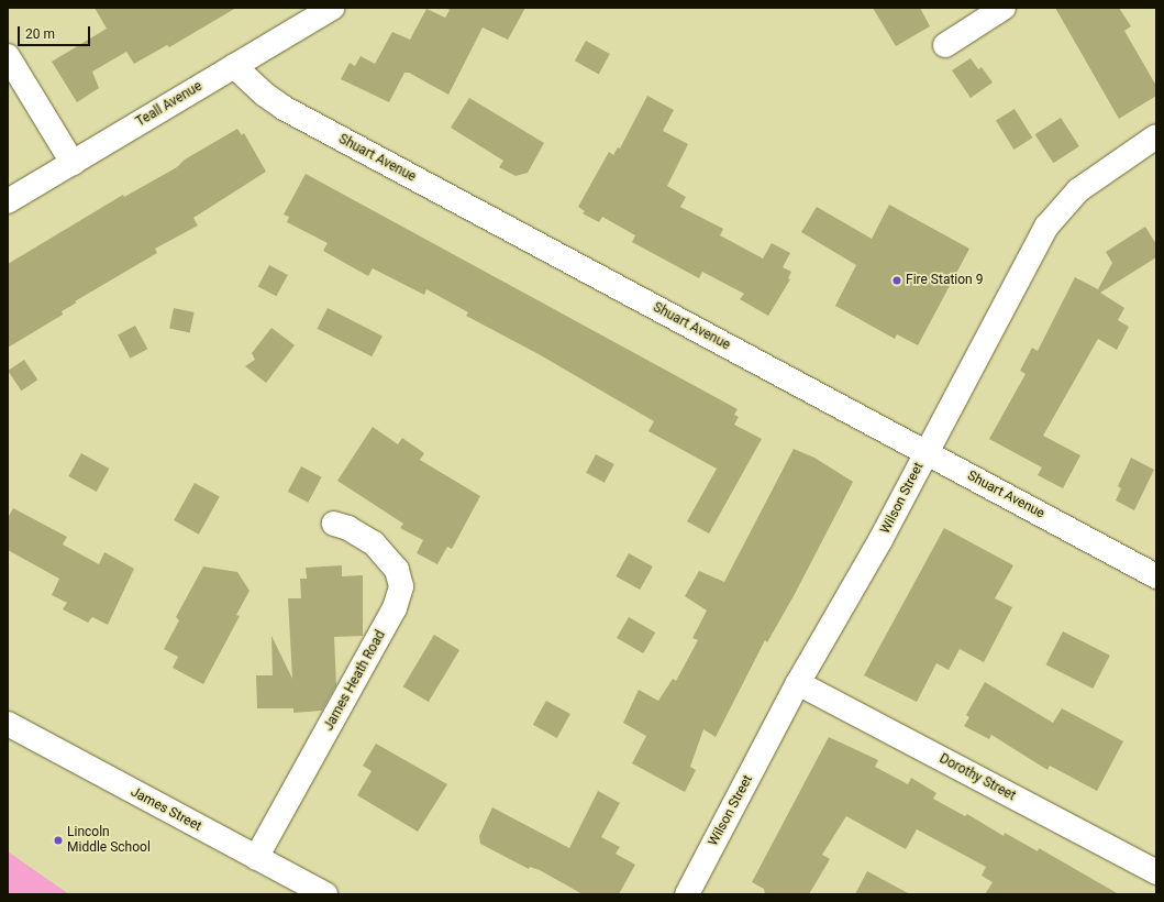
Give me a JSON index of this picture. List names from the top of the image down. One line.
{"streets":{"street":["Teall Avenue","Shuart Avenue","Wilson Street","James Heath Road","Dorothy Street","James Street"]},"crossings":[["Teall Avenue","Shuart Avenue"],["Shuart Avenue","Wilson Street"],["Wilson Street","Dorothy Street"],["James Heath Road","James Street"]],"places":["Fire Station 9","Lincoln Middle School"],"scale_bar":"20 m"}
